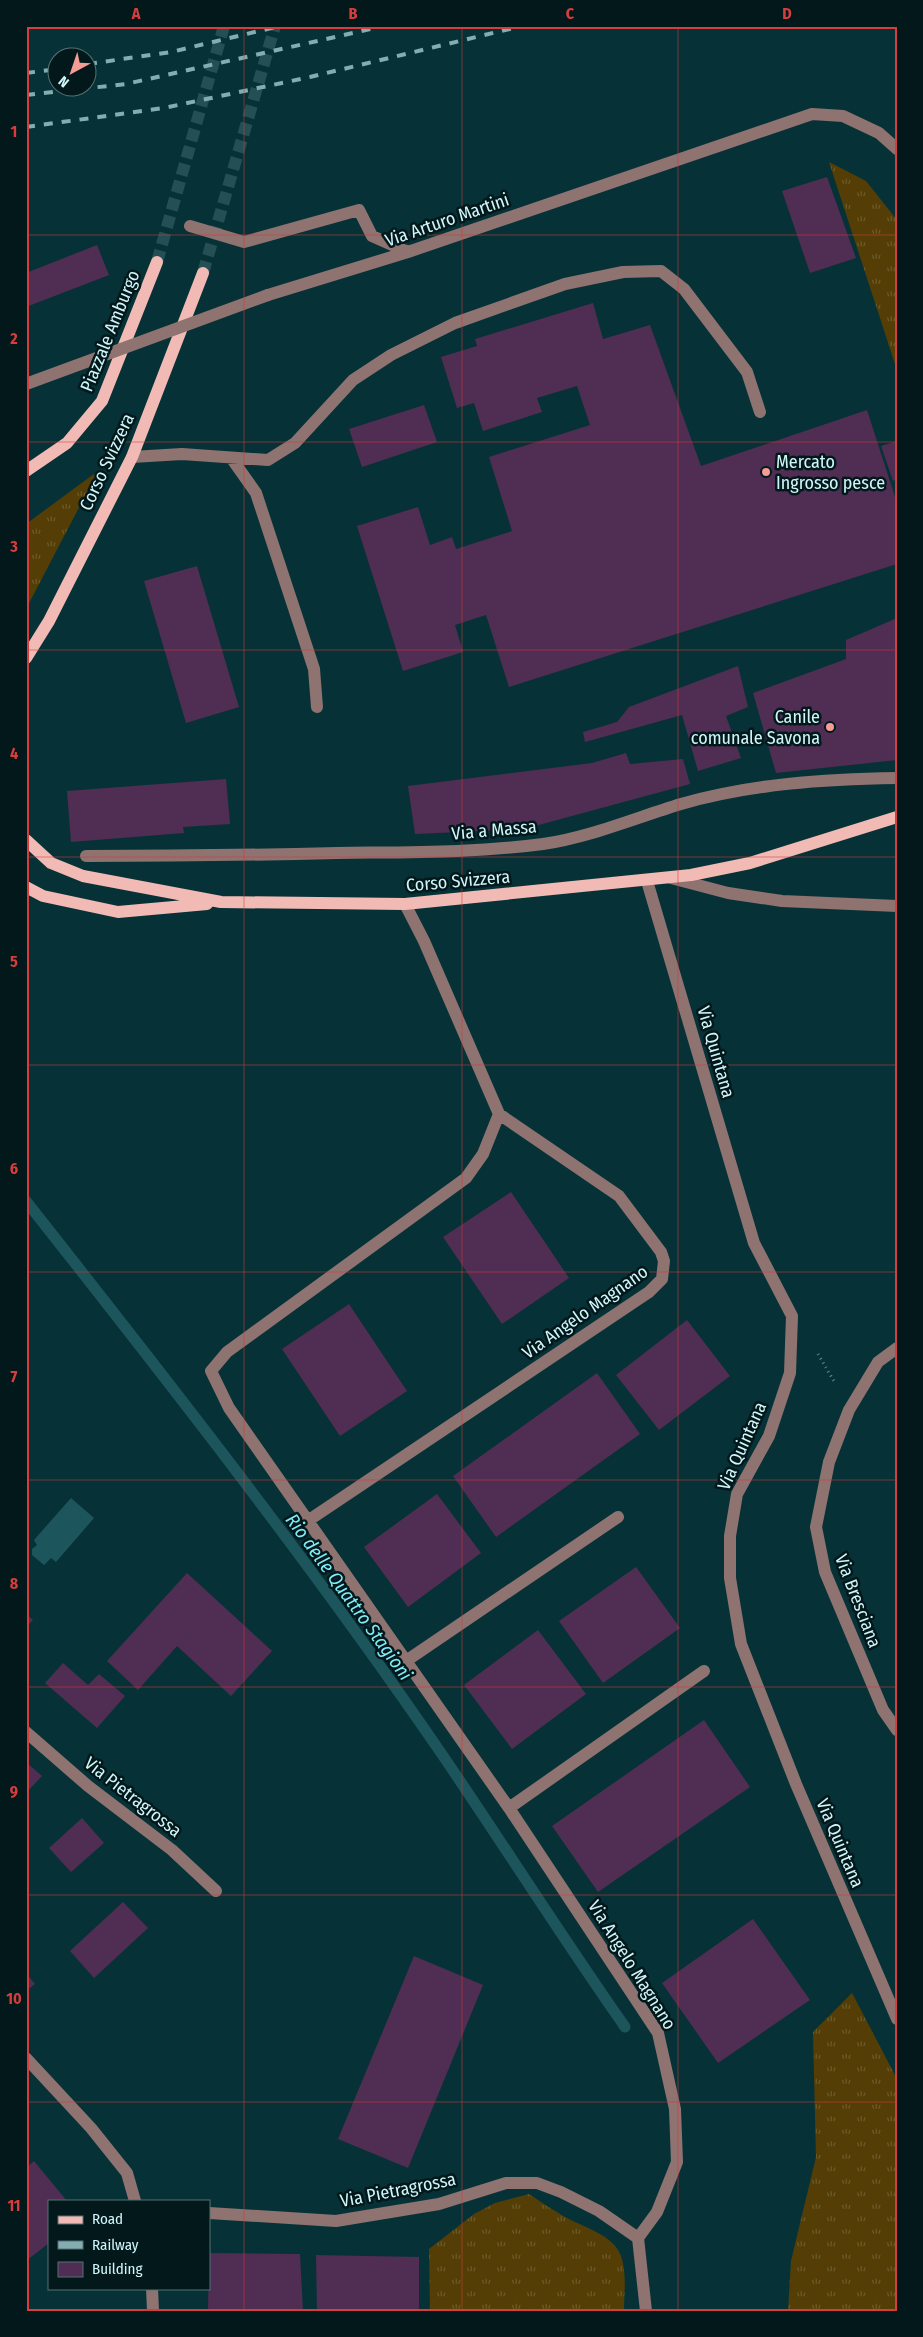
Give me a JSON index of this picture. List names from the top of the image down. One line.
{"streets":{"main road":["Piazzale Amburgo","Corso Svizzera"],"street":["Via Arturo Martini","Via a Massa","Via Quintana","Via Angelo Magnano","Via Bresciana","Via Pietragrossa"]},"crossings":[["Corso Svizzera","Via Quintana"],["Via Angelo Magnano","Via Pietragrossa"]],"water":["Rio delle Quattro Stagioni"],"places":["Mercato Ingrosso pesce","Canile comunale Savona"],"legend":["Road","Railway","Building"],"north":"bottom left","grid":{"columns":["A","B","C","D"],"rows":["1","2","3","4","5","6","7","8","9","10","11"]}}
